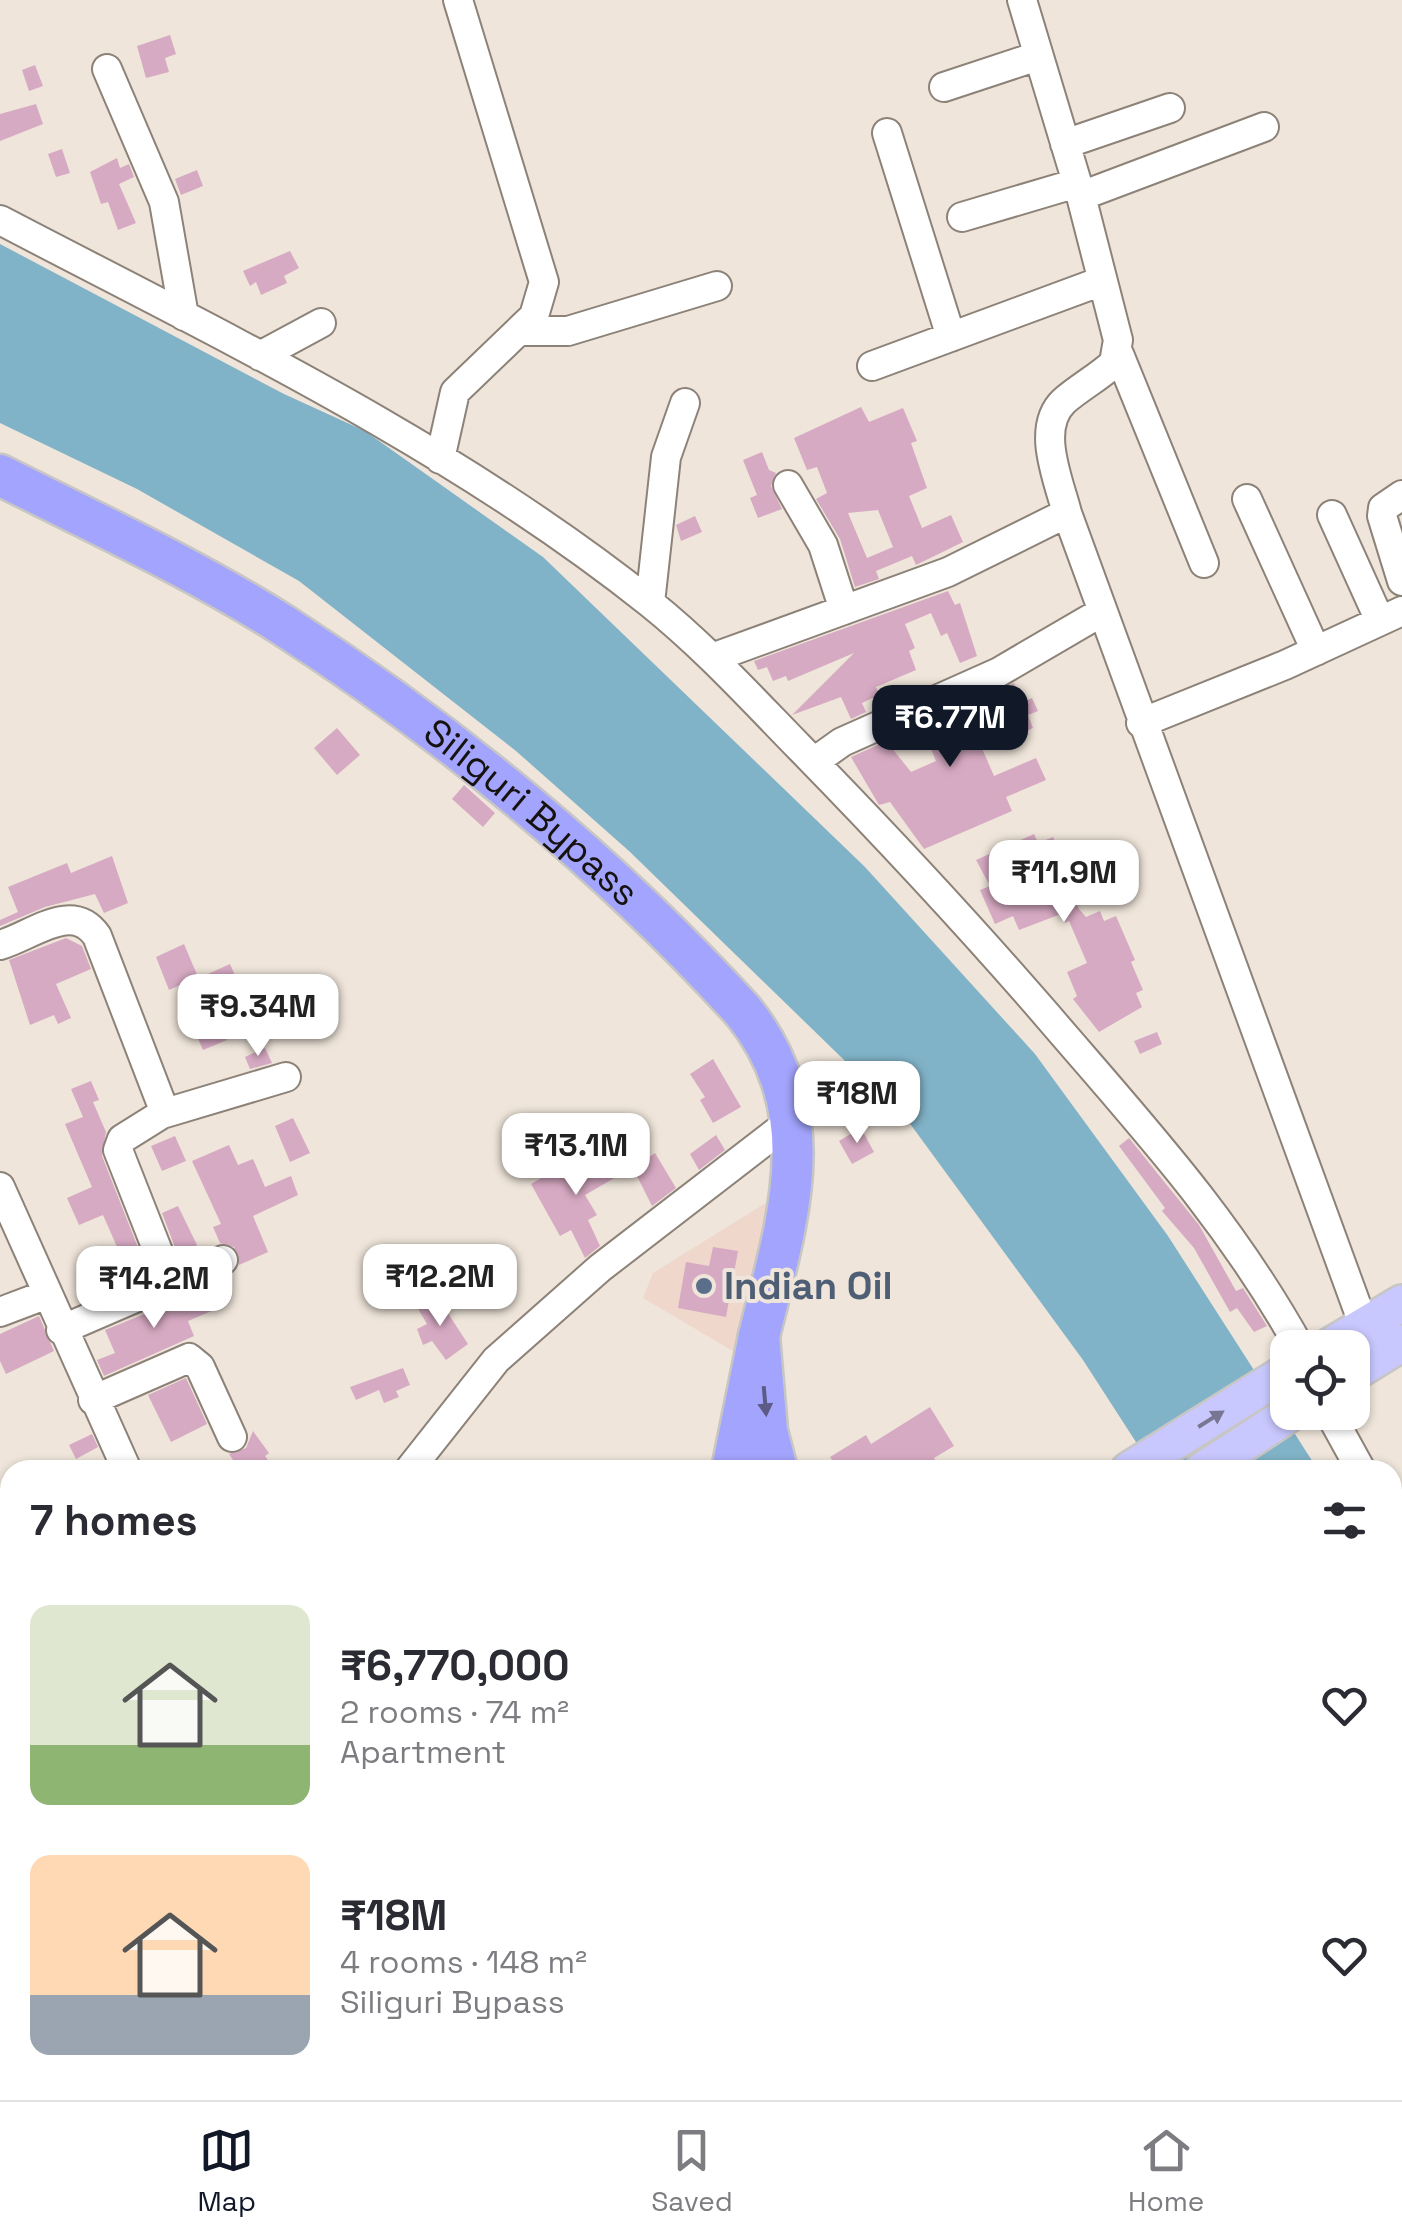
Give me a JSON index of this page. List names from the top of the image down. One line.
{"streets":{"highway":["Siliguri Bypass"]},"places":["Indian Oil"],"page":{"price":["₹6.77M","₹11.9M","₹9.34M","₹18M","₹13.1M","₹12.2M","₹14.2M"],"heading":"7 homes","list":[{"name":"₹6,770,000","note":"2 rooms · 74 m² · Apartment"},{"name":"₹18M","note":"4 rooms · 148 m² · Siliguri Bypass"}],"tabs":["Map","Saved","Home"]}}
